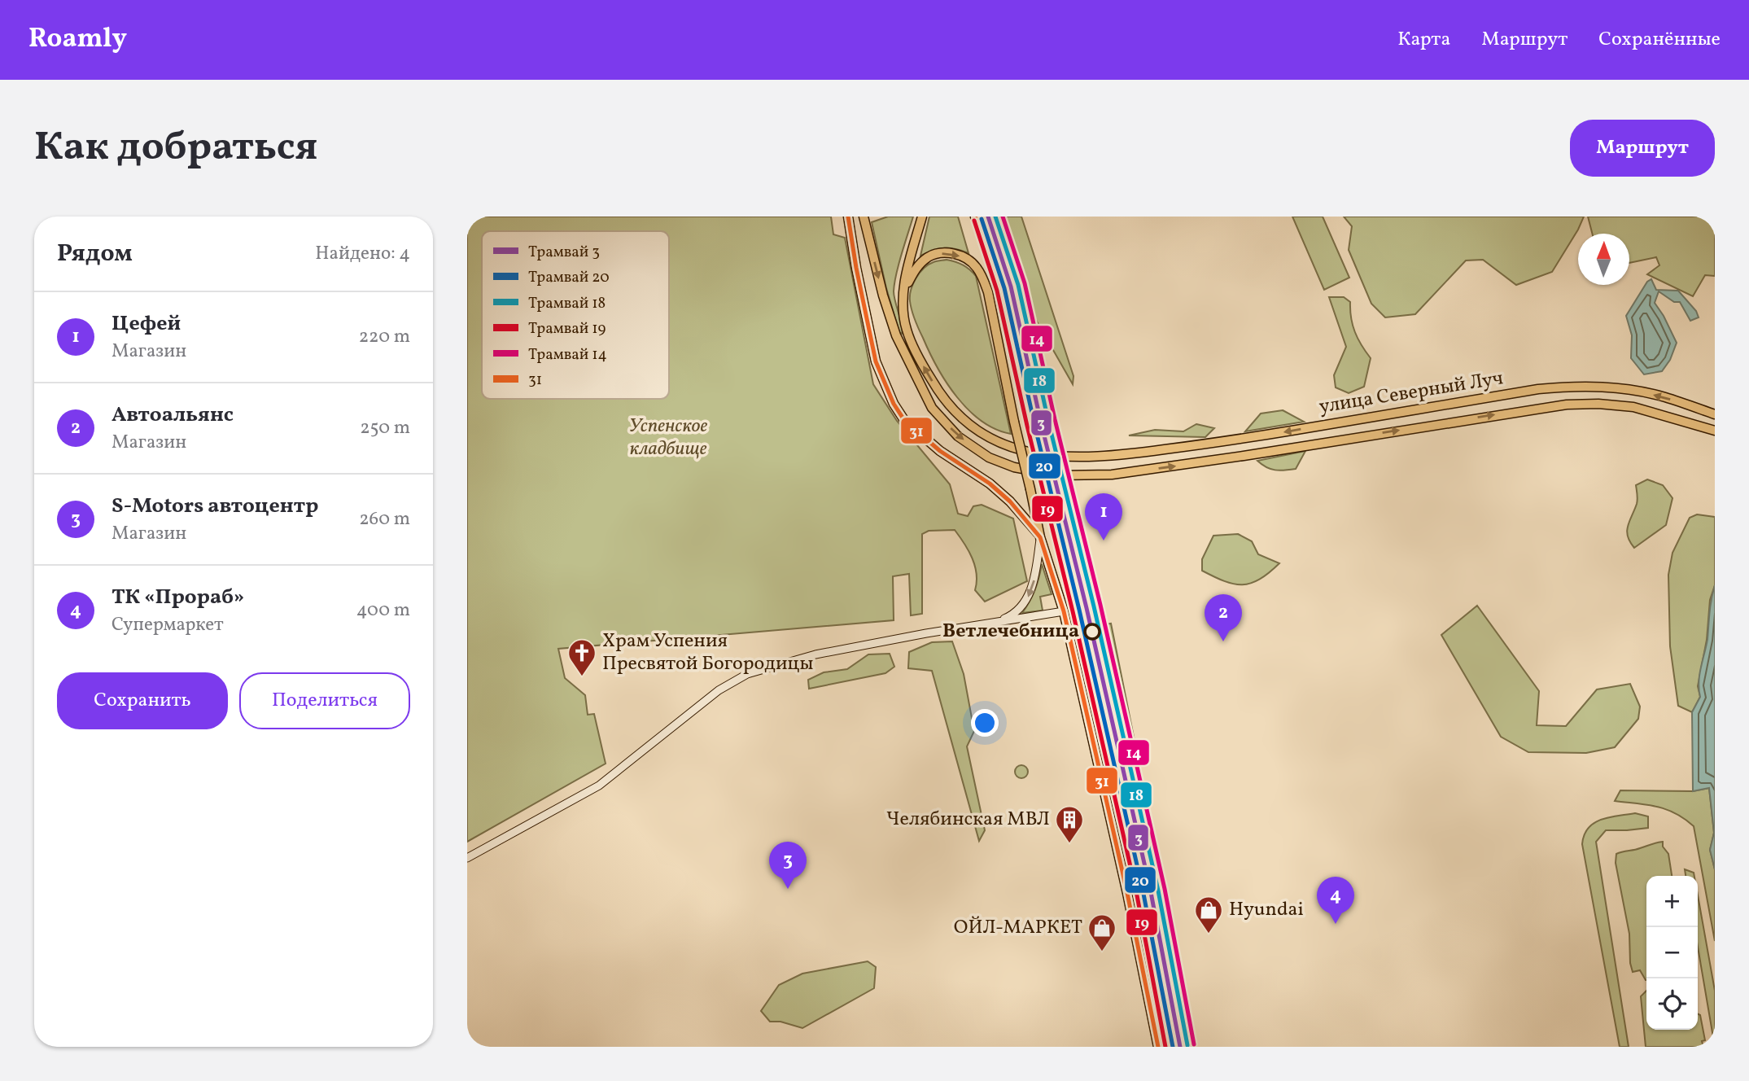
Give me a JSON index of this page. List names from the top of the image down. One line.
{"streets":{"main road":["улица Северный Луч"]},"parks":["Успенское кладбище"],"places":{"other":["Ветлечебница"],"church":["Храм Успения Пресвятой Богородицы"],"building":["Челябинская МВЛ"],"shop":["Hyundai","ОЙЛ-МАРКЕТ"]},"lines":["tram line 3","tram line 18","tram line 14","transit line 31","tram line 20","tram line 19"],"legend":["Трамвай 3","Трамвай 20","Трамвай 18","Трамвай 19","Трамвай 14","31"],"north":"top","page":{"header":"Roamly","nav":["Карта","Маршрут","Сохранённые"],"buttons":["Маршрут",["Сохранить","Поделиться"]],"title":"Как добраться","heading":["Рядом","Найдено: 4"],"list":[{"mark":"1","name":"Цефей","note":"Магазин","value":"220 m"},{"mark":"2","name":"Автоальянс","note":"Магазин","value":"250 m"},{"mark":"3","name":"S-Motors автоцентр","note":"Магазин","value":"260 m"},{"mark":"4","name":"ТК «Прораб»","note":"Супермаркет","value":"400 m"}],"pins":["1","2","3","4"],"map_buttons":["+","−"]}}
